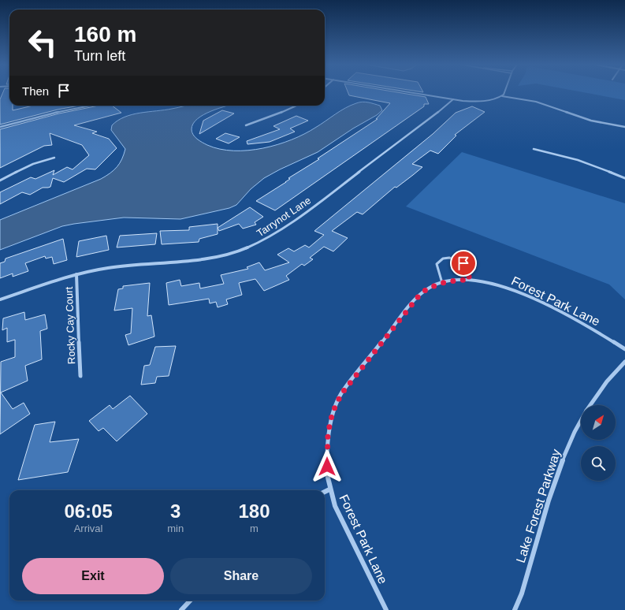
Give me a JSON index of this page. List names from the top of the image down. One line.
{"streets":{"street":["Tarrynot Lane","Forest Park Lane","Rocky Cay Court","Lake Forest Parkway"]},"crossings":[["Tarrynot Lane","Rocky Cay Court"]],"north":"top right","page":{"turn":["160 m","Turn left"],"then":"Then","eta":["06:05","Arrival","3","min","180","m"],"buttons":["Exit","Share"]}}
